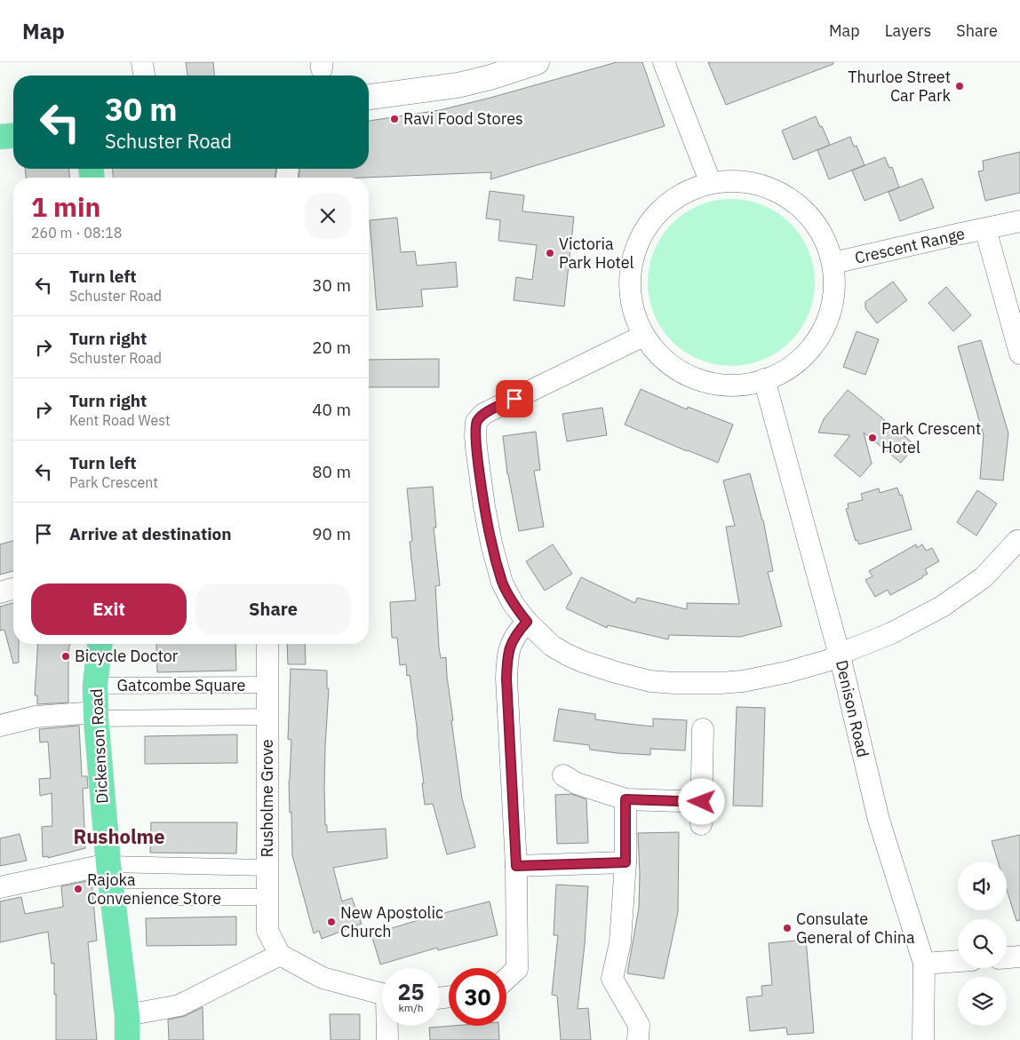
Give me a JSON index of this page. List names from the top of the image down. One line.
{"streets":{"highway":["Dickenson Road"],"street":["Crescent Range","Gatcombe Square","Denison Road","Rusholme Grove"]},"crossings":[["Gatcombe Square","Dickenson Road"],["Gatcombe Square","Rusholme Grove"]],"districts":["Rusholme"],"places":["Thurloe Street Car Park","Ravi Food Stores","Victoria Park Hotel","Park Crescent Hotel","Bicycle Doctor","Rajoka Convenience Store","New Apostolic Church","Consulate General of China"],"page":{"header":"Map","nav":["Map","Layers","Share"],"turn":["30 m","Schuster Road"],"heading":["1 min","260 m · 08:18"],"list":[{"name":"Turn left","note":"Schuster Road","value":"30 m"},{"name":"Turn right","note":"Schuster Road","value":"20 m"},{"name":"Turn right","note":"Kent Road West","value":"40 m"},{"name":"Turn left","note":"Park Crescent","value":"80 m"},{"name":"Arrive at destination","value":"90 m"}],"buttons":["Exit","Share"],"speed":"25 km/h","limit":"30"}}
